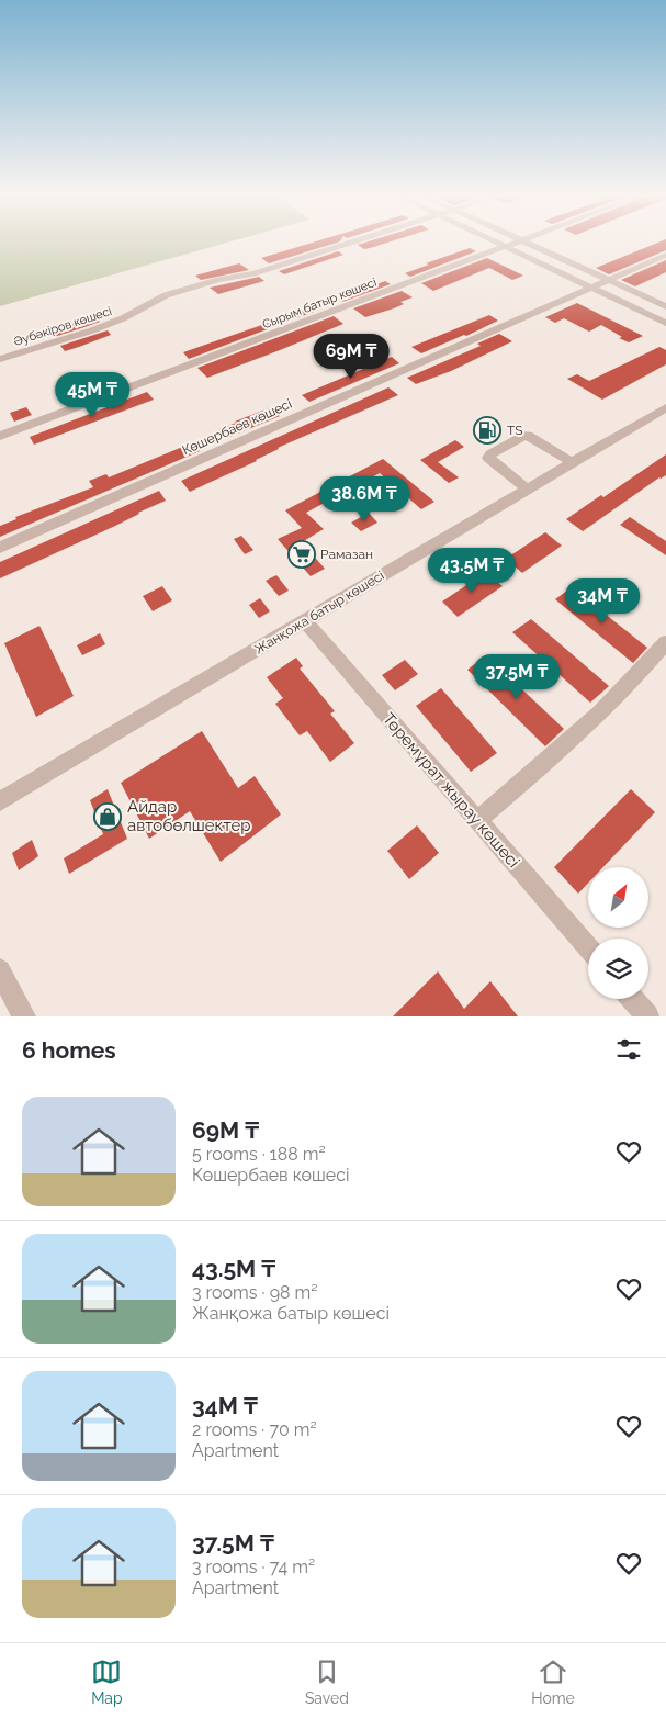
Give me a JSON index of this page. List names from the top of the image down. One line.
{"streets":{"street":["Сырым батыр көшесі","Әубәкіров көшесі","Көшербаев көшесі","Жанқожа батыр көшесі","Төремұрат жырау көшесі"]},"crossings":[["Жанқожа батыр көшесі","Төремұрат жырау көшесі"]],"places":{"fuel station":["TS"],"supermarket":["Рамазан"],"shop":["Айдар автобөлшектер"]},"north":"top right","page":{"price":["69M ₸","45M ₸","38.6M ₸","43.5M ₸","34M ₸","37.5M ₸"],"heading":"6 homes","list":[{"name":"69M ₸","note":"5 rooms · 188 m² · Көшербаев көшесі"},{"name":"43.5M ₸","note":"3 rooms · 98 m² · Жанқожа батыр көшесі"},{"name":"34M ₸","note":"2 rooms · 70 m² · Apartment"},{"name":"37.5M ₸","note":"3 rooms · 74 m² · Apartment"}],"tabs":["Map","Saved","Home"]}}
